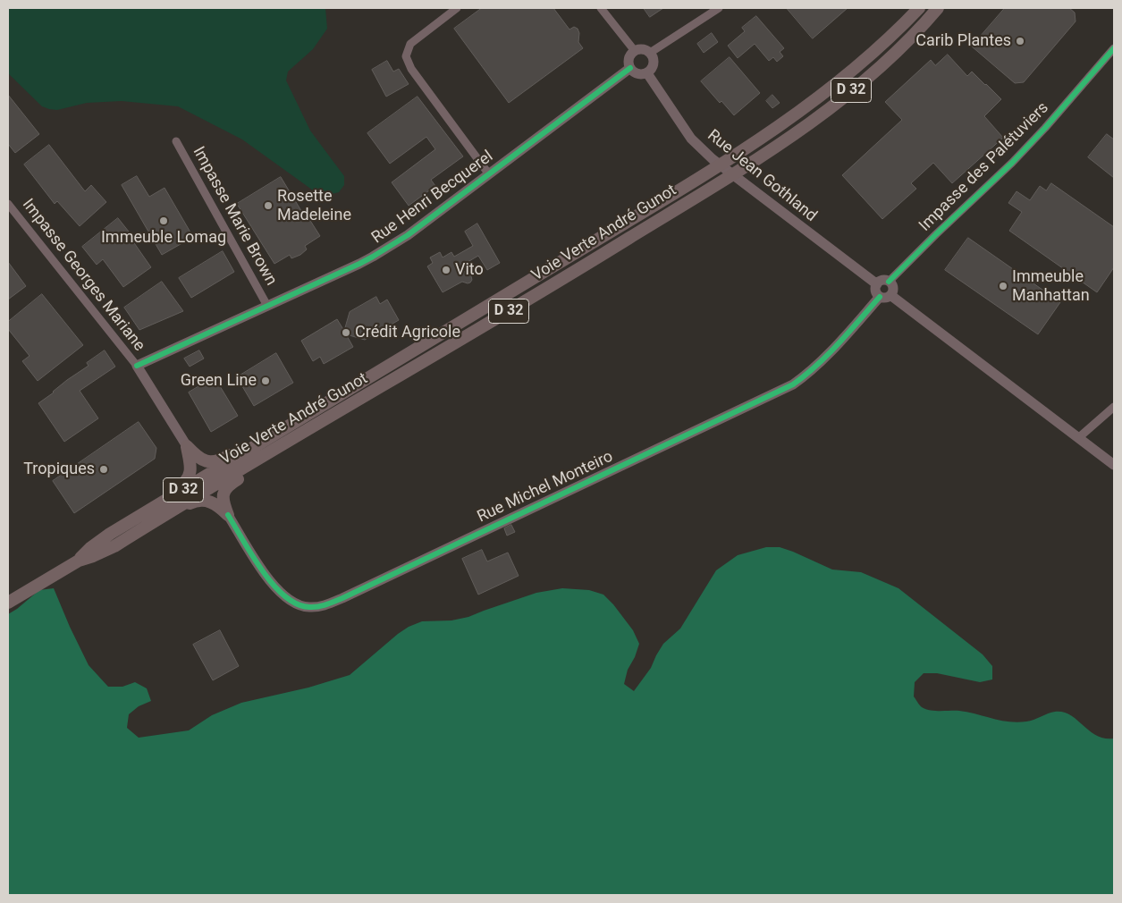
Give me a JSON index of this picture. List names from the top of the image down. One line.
{"streets":{"main road":["D 32","Voie Verte André Gunot"],"street":["Impasse des Palétuviers","Rue Jean Gothland","Rue Henri Becquerel","Impasse Marie Brown","Impasse Georges Mariane","Rue Michel Monteiro"]},"crossings":[["Impasse des Palétuviers","Rue Jean Gothland"],["Impasse des Palétuviers","Rue Michel Monteiro"],["Rue Jean Gothland","Rue Henri Becquerel"],["Rue Jean Gothland","Rue Michel Monteiro"],["Rue Henri Becquerel","Impasse Marie Brown"],["Rue Henri Becquerel","Impasse Georges Mariane"]],"places":["Carib Plantes","Rosette Madeleine","Immeuble Lomag","Vito","Immeuble Manhattan","Crédit Agricole","Green Line","Tropiques"]}
